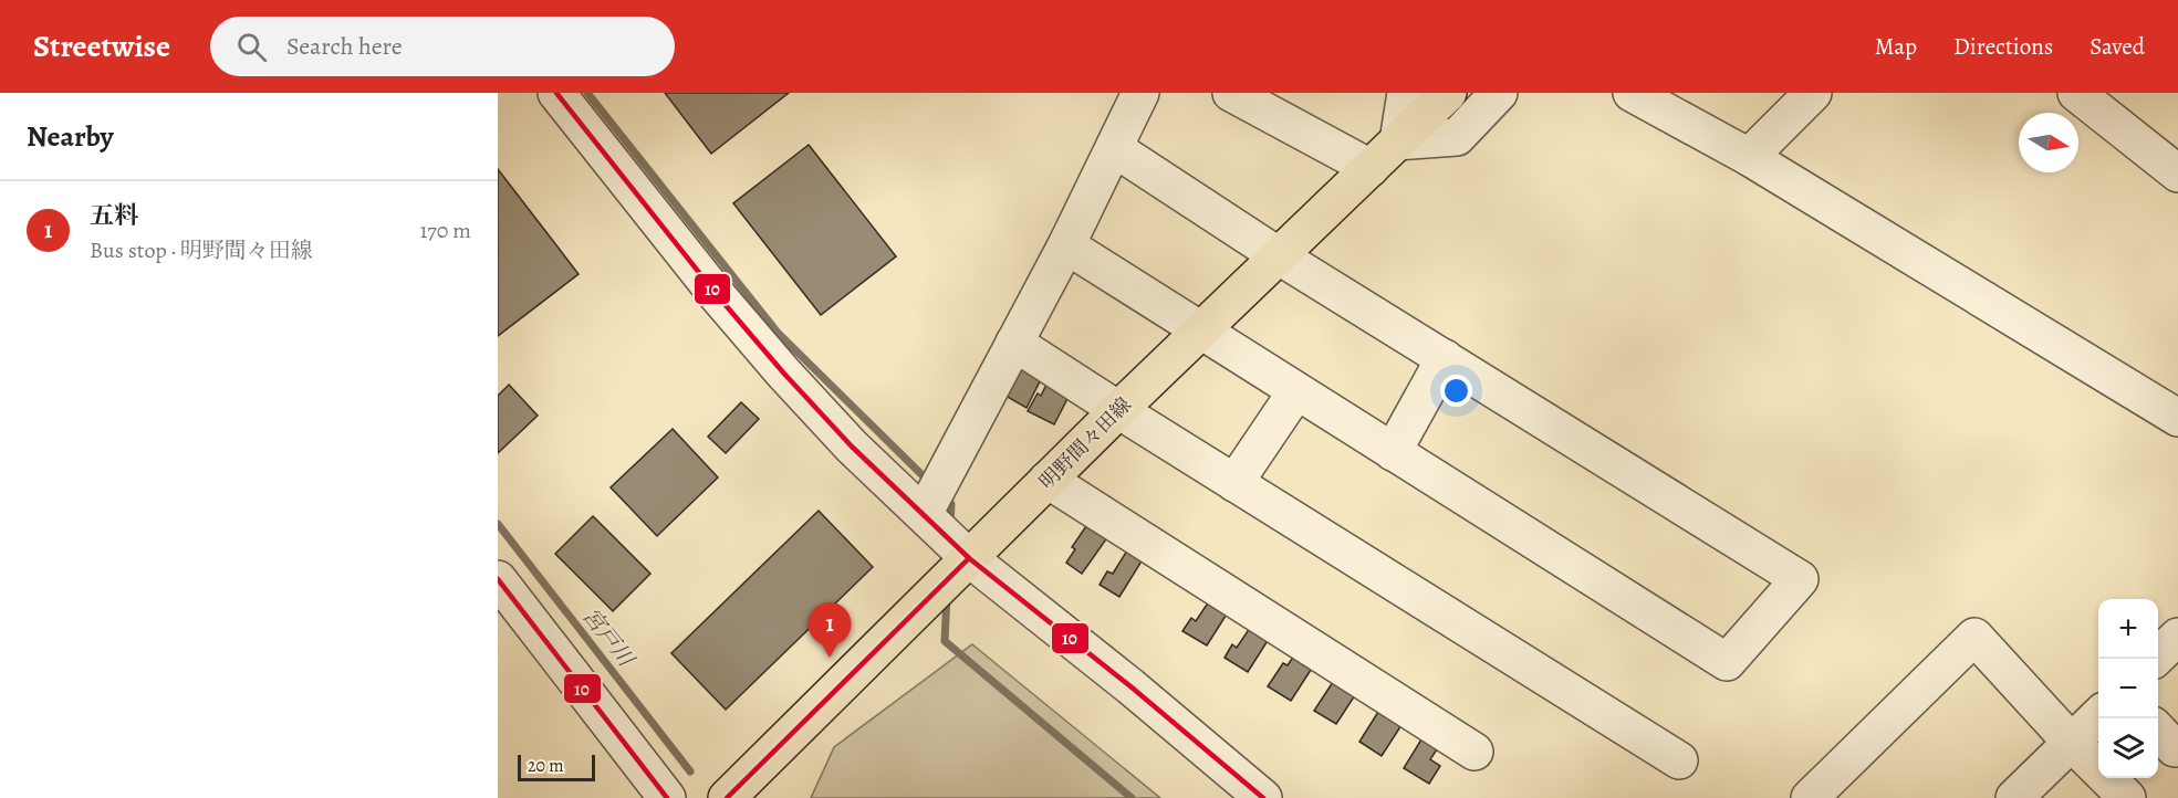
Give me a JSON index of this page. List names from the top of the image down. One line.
{"streets":{"main road":["明野間々田線"]},"water":["宮戸川"],"lines":["transit line 10"],"scale_bar":"20 m","north":"right","page":{"header":"Streetwise","search":"Search here","nav":["Map","Directions","Saved"],"heading":"Nearby","list":[{"mark":"1","name":"五料","note":"Bus stop · 明野間々田線","value":"170 m"}],"map_buttons":["+","−"],"pins":"1","scale":"20 m"}}
